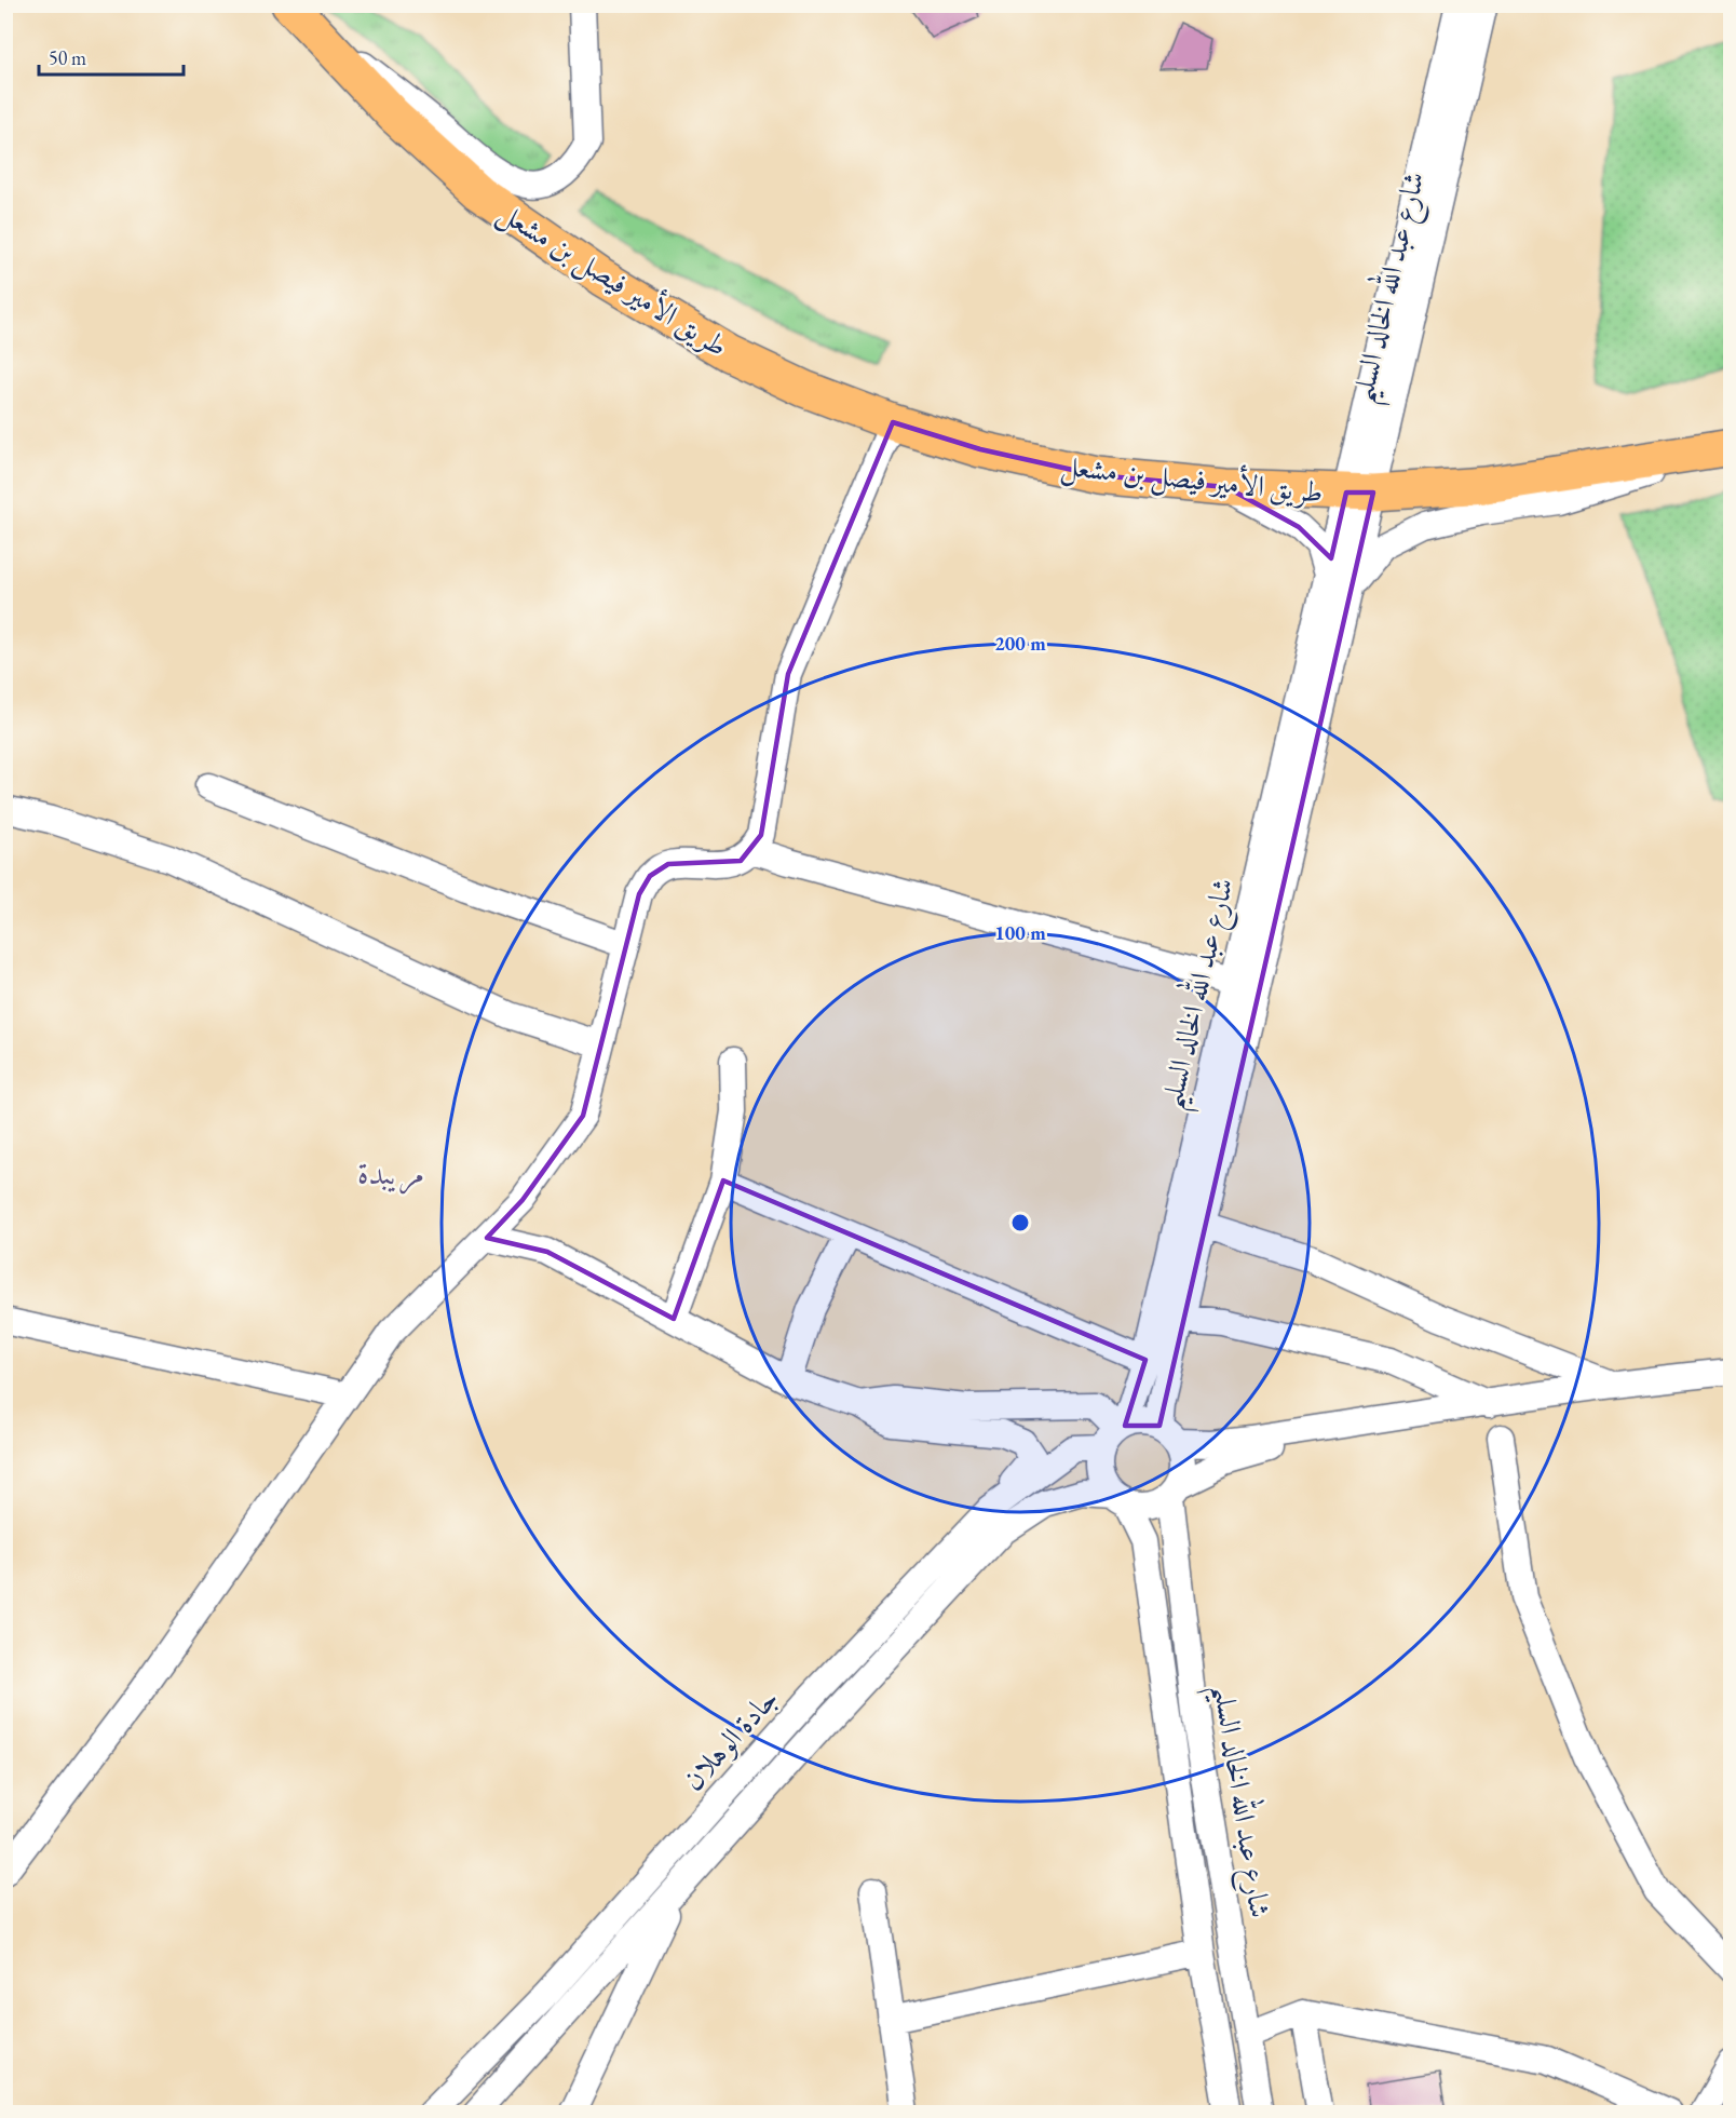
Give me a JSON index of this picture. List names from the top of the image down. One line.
{"streets":{"highway":["طريق الأمير فيصل بن مشعل"],"street":["شارع عبد الله الخالد السليم","جادة الوهلان"]},"crossings":[["طريق الأمير فيصل بن مشعل","شارع عبد الله الخالد السليم"],["شارع عبد الله الخالد السليم","جادة الوهلان"]],"districts":["مريبدة"],"scale_bar":"50 m","rings":["200 m","100 m"]}
